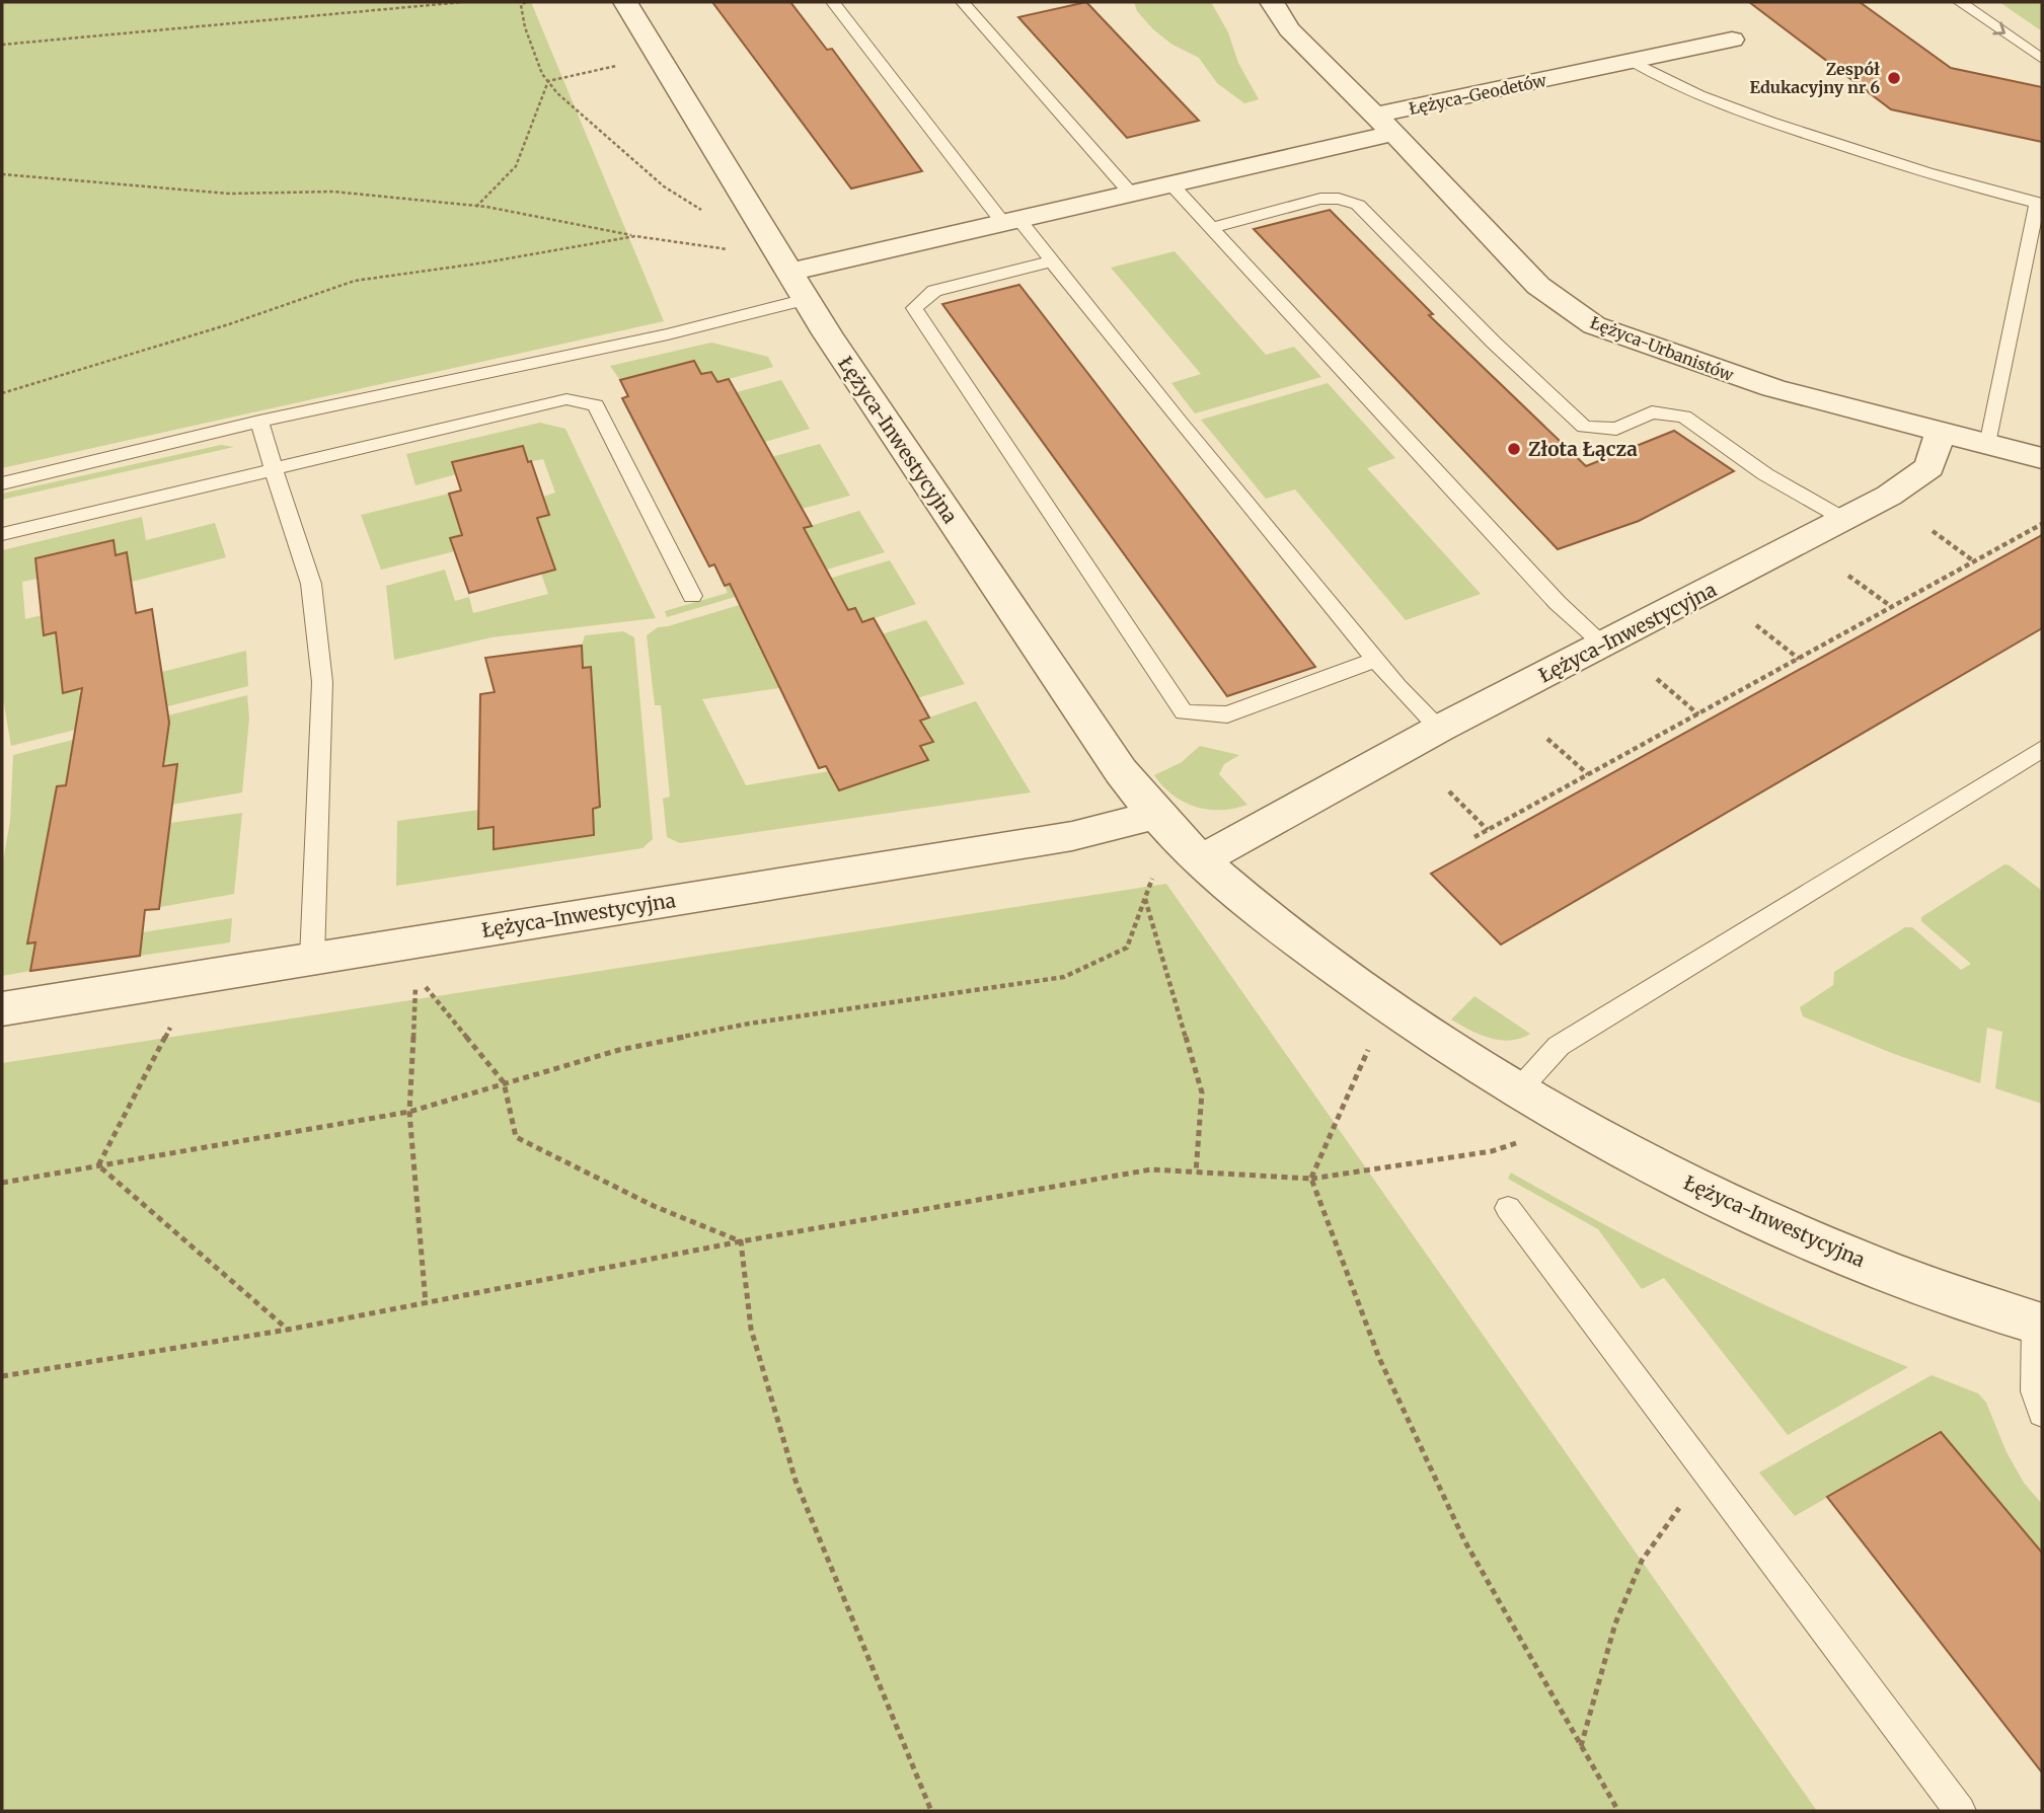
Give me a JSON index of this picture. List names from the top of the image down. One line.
{"streets":{"street":["Łężyca-Geodetów","Łężyca-Urbanistów","Łężyca-Inwestycyjna"]},"crossings":[["Łężyca-Geodetów","Łężyca-Urbanistów"],["Łężyca-Urbanistów","Łężyca-Inwestycyjna"]],"places":["Zespół Edukacyjny nr 6","Złota Łącza"]}
